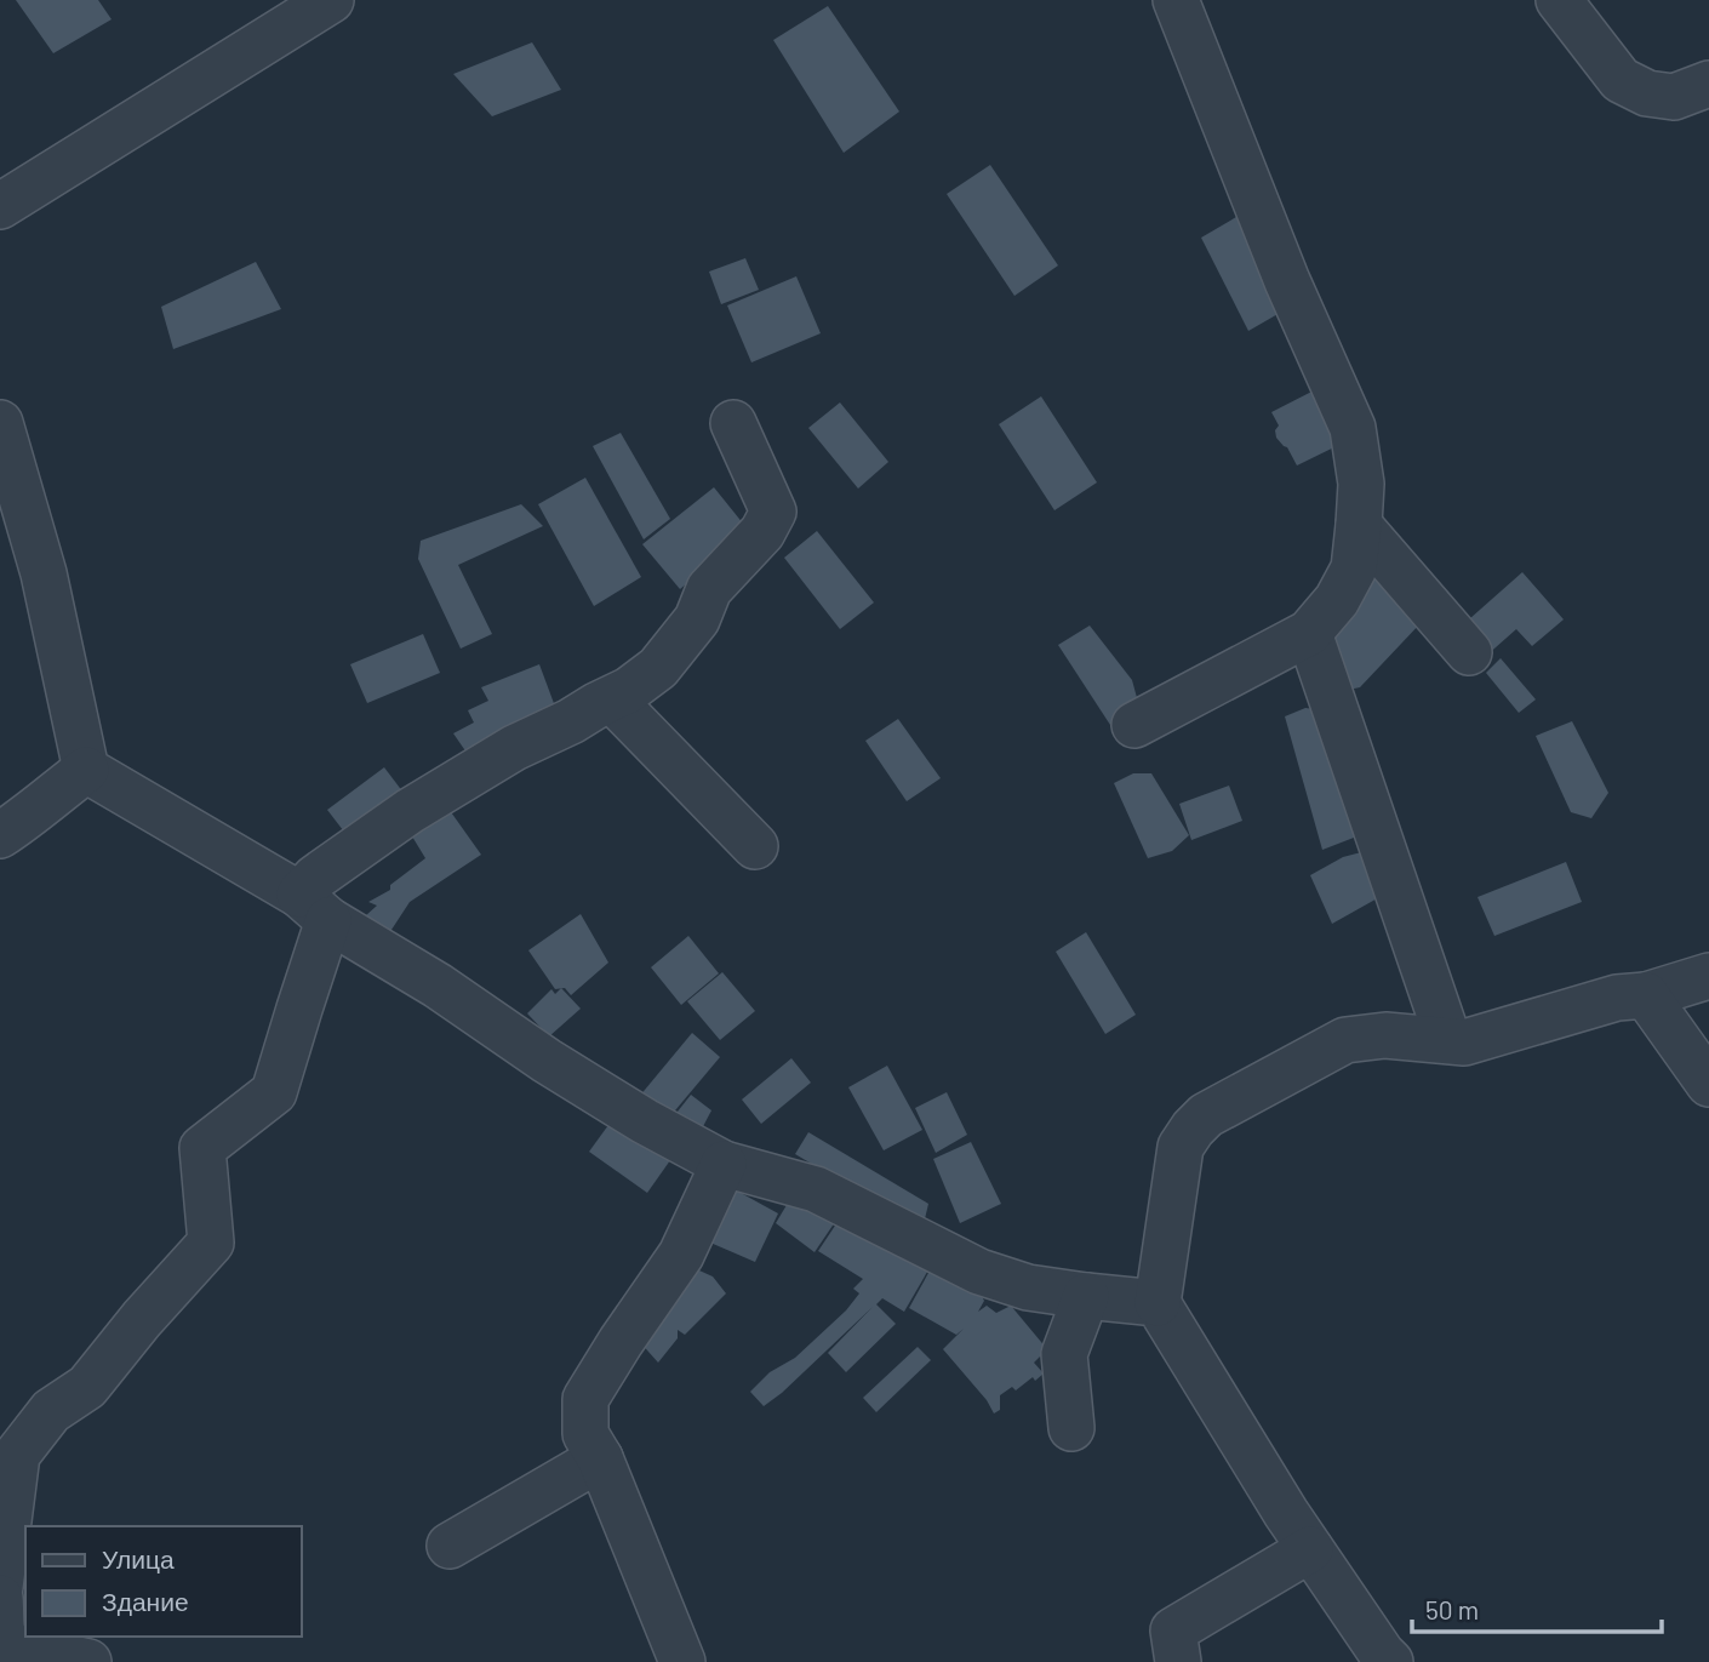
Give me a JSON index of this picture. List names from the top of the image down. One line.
{"legend":["Улица","Здание"],"scale_bar":"50 m"}
